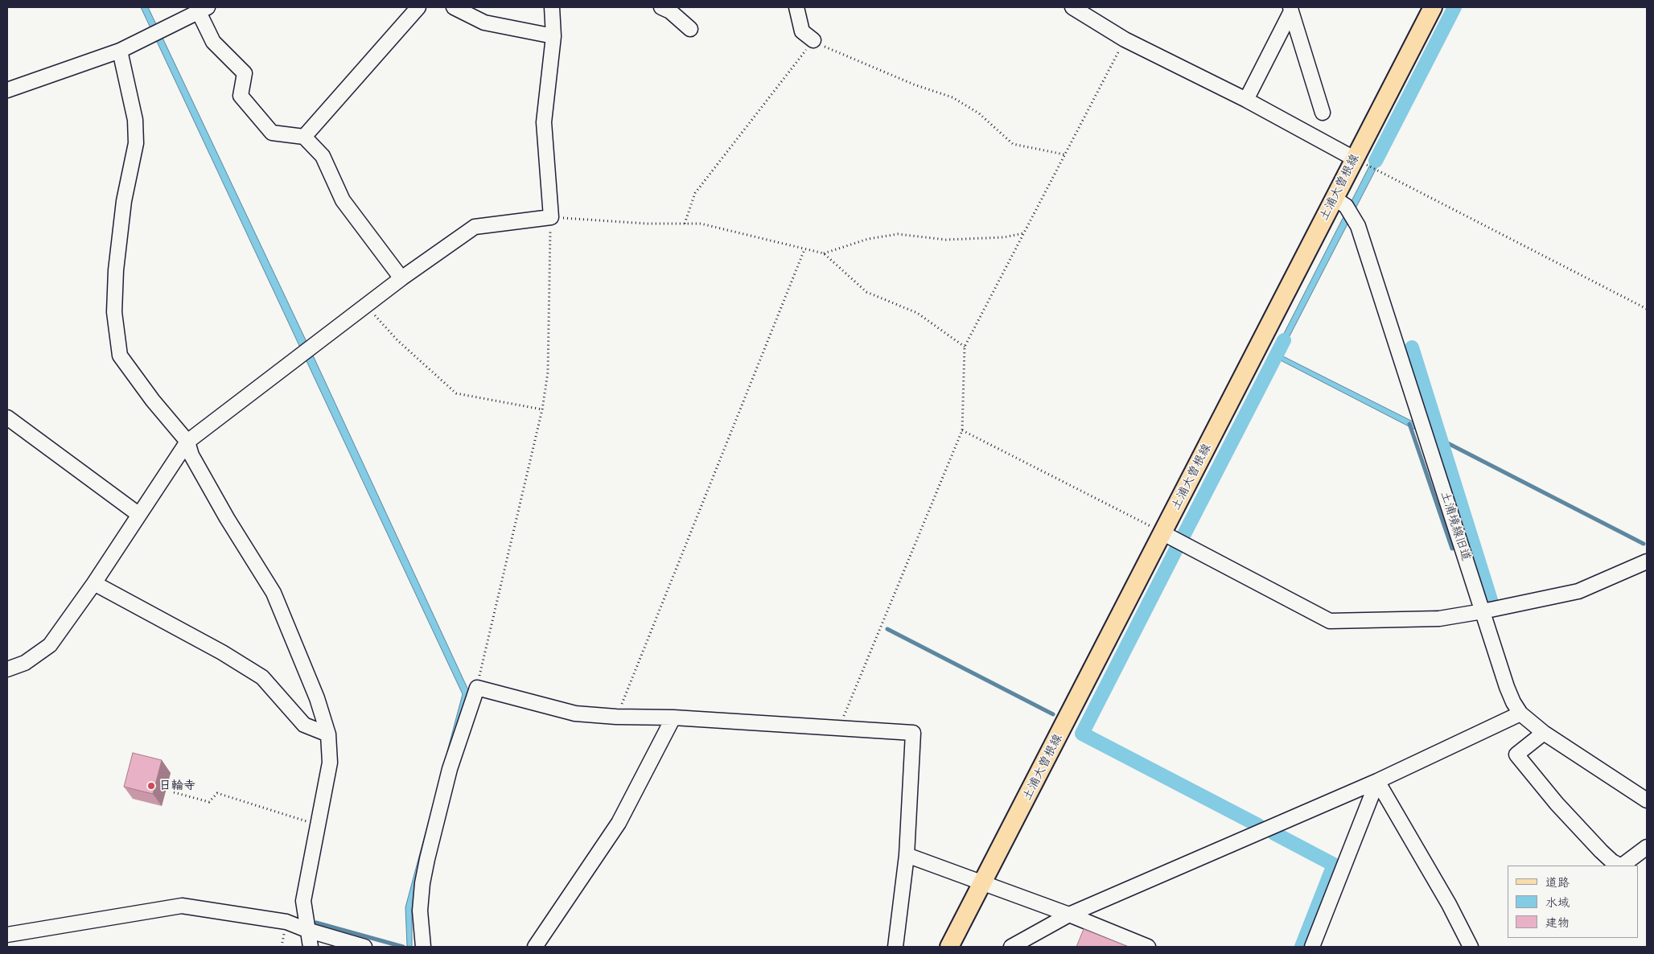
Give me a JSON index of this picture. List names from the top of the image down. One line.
{"streets":{"main road":["土浦大曽根線"],"street":["土浦境線旧道"]},"crossings":[["土浦大曽根線","土浦境線旧道"]],"places":["日輪寺"],"legend":["道路","水域","建物"]}
